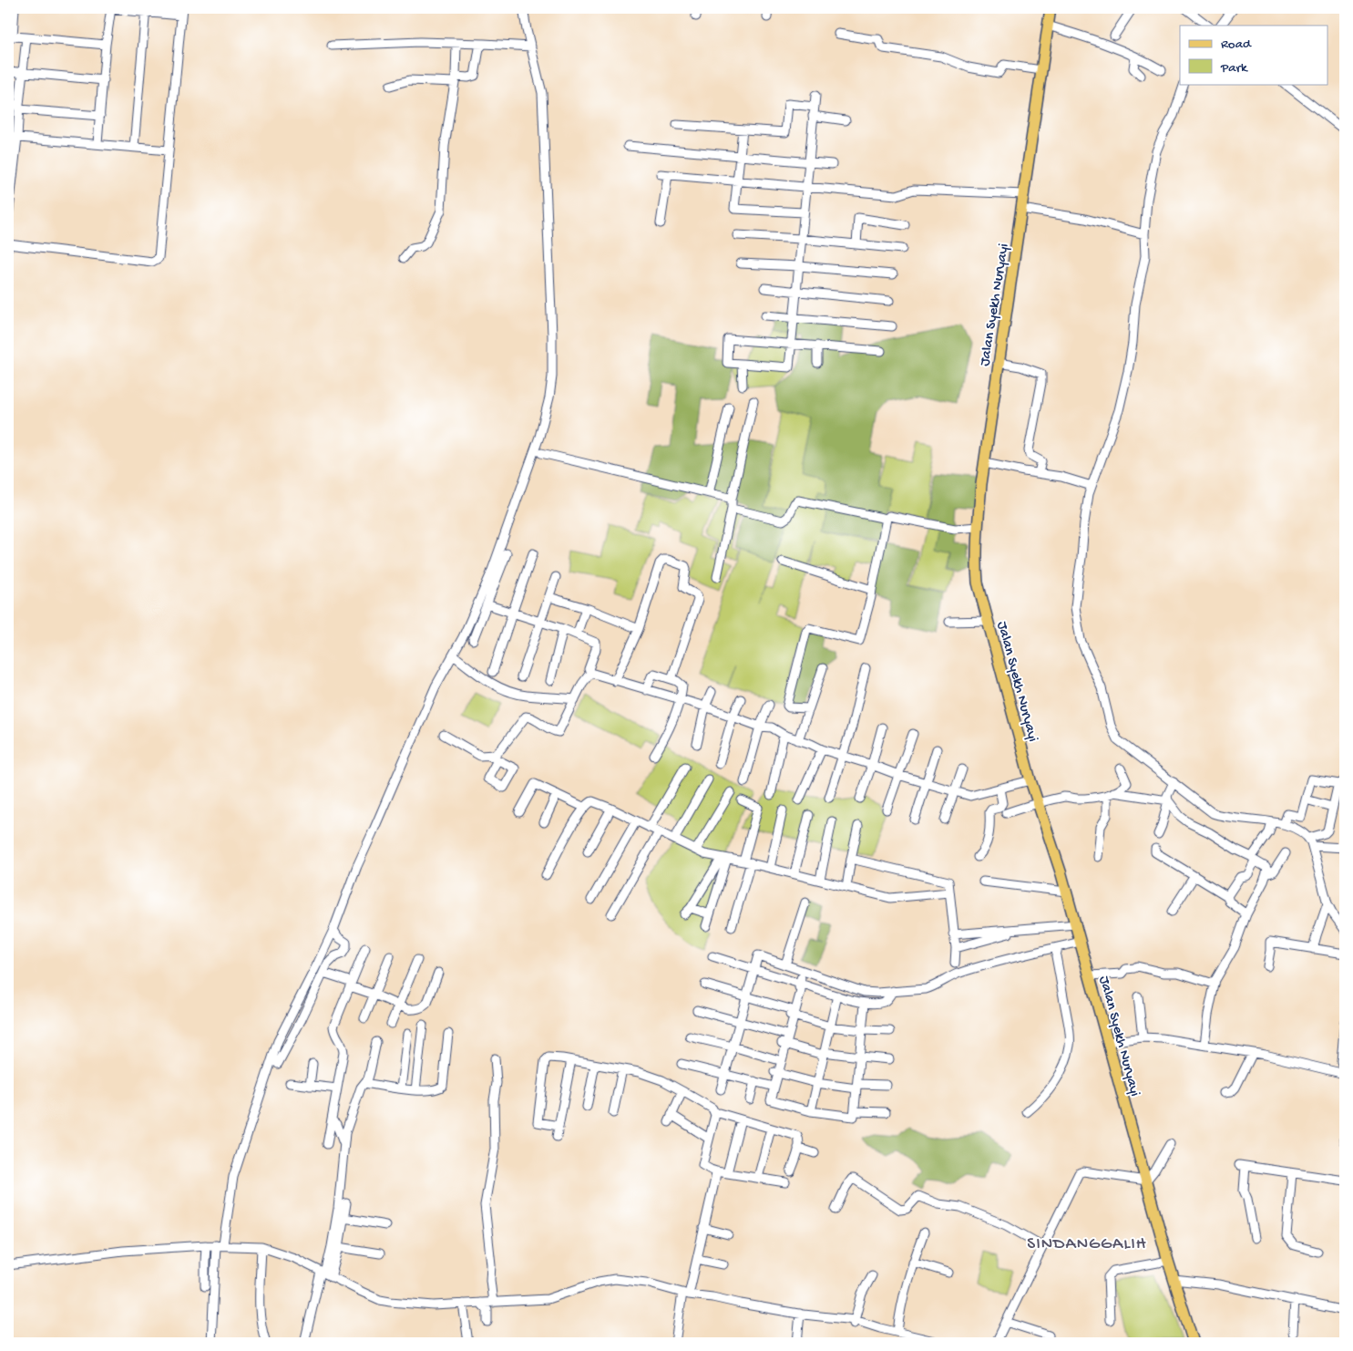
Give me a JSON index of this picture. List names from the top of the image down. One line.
{"streets":{"main road":["Jalan Syekh Nuryayi"]},"districts":["SINDANGGALIH"],"legend":["Road","Park"]}
